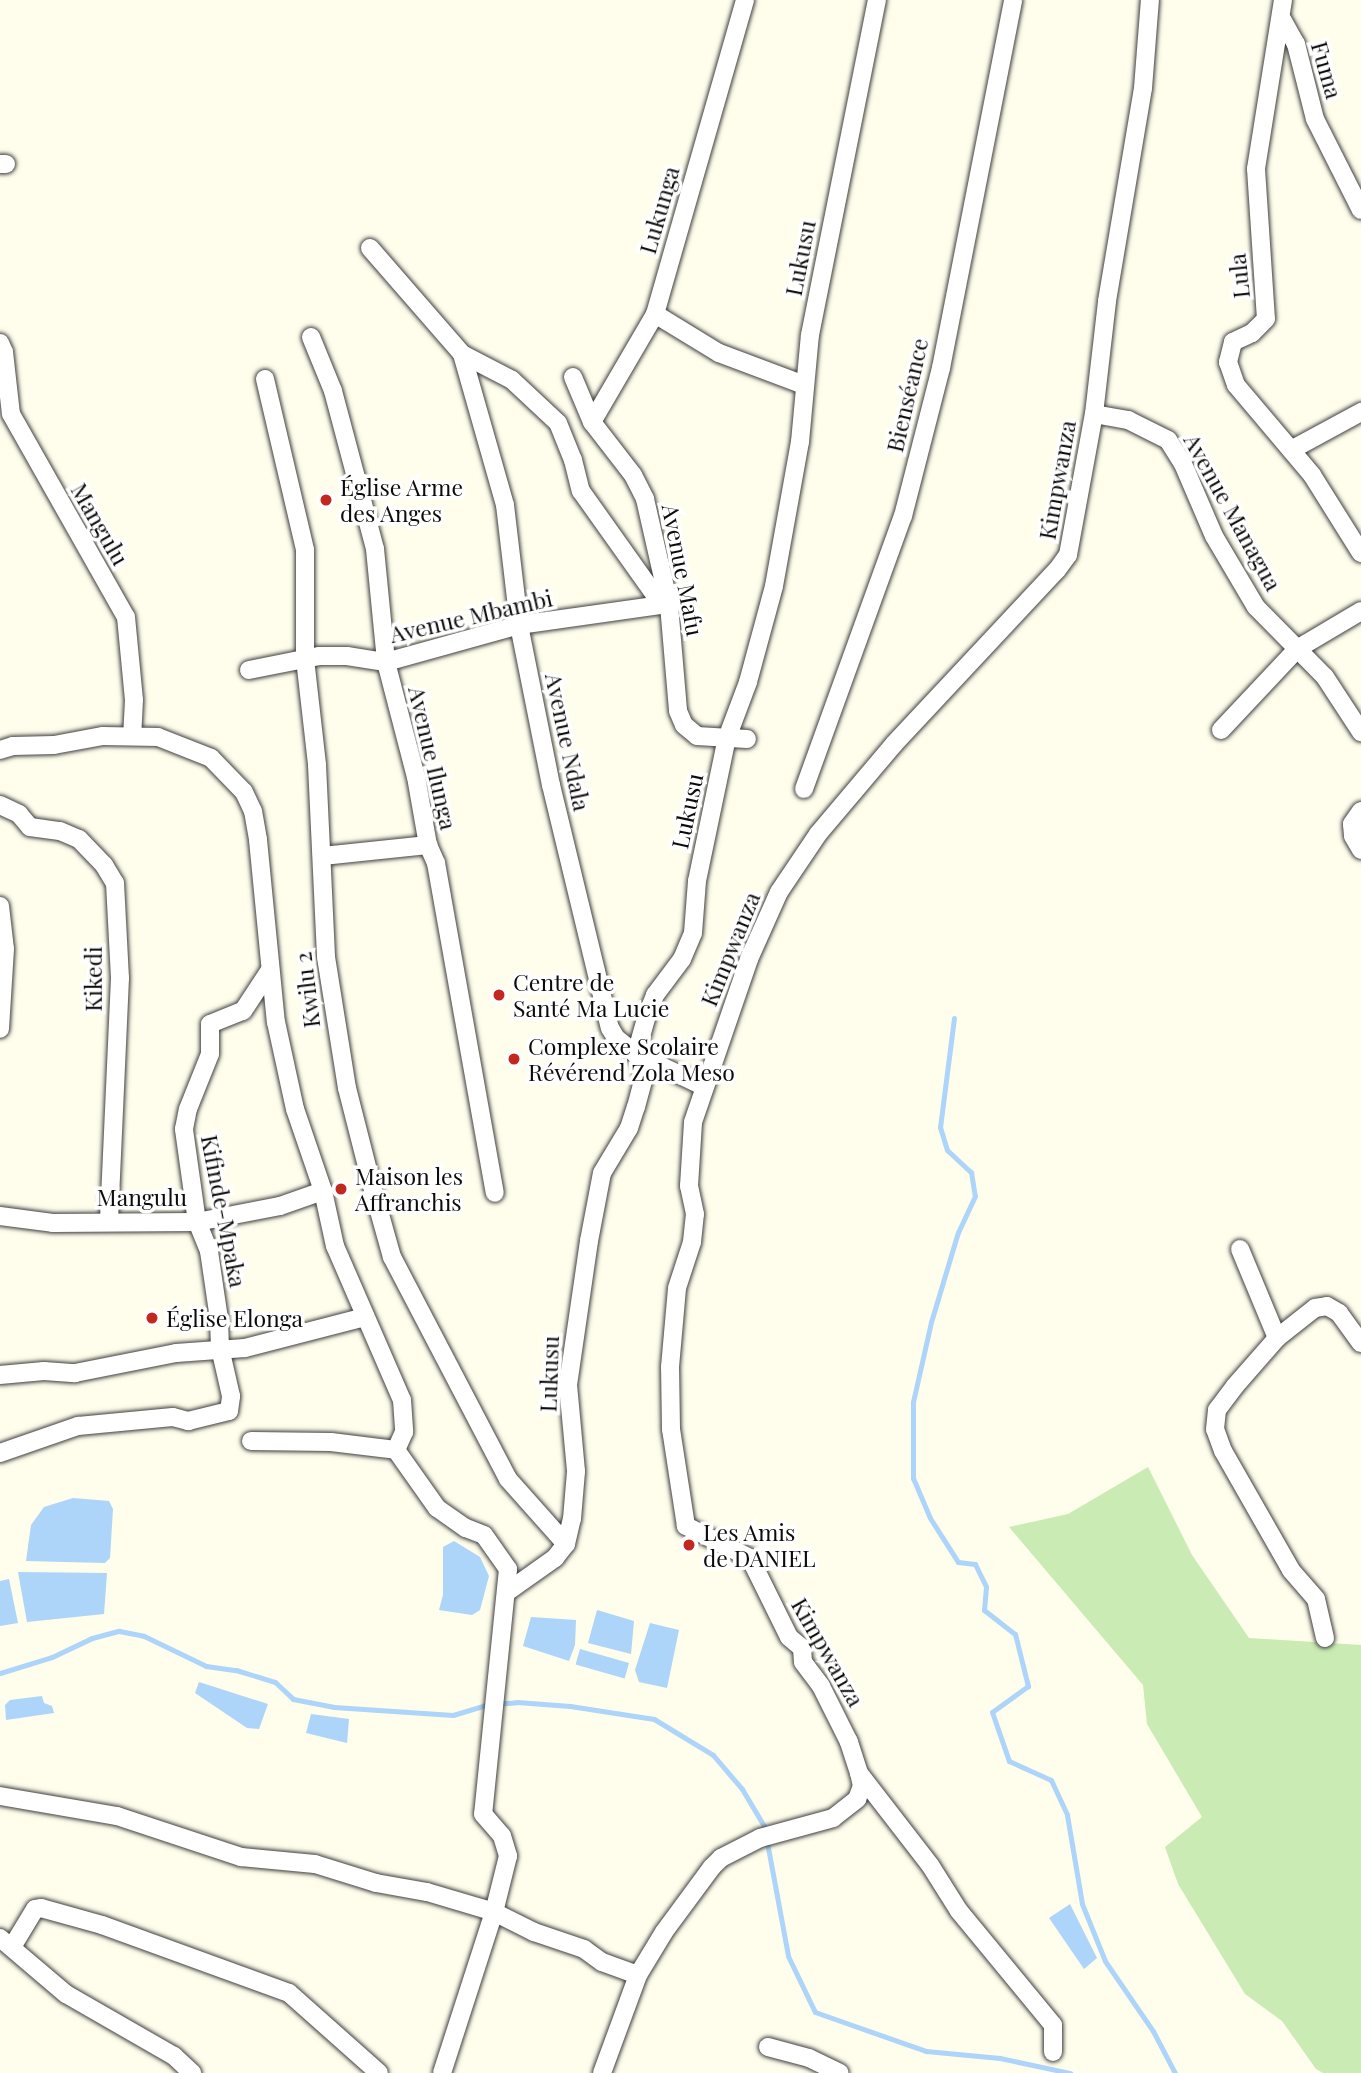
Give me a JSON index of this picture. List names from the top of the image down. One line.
{"streets":{"street":["Fuma","Lukunga","Lukusu","Lula","Bienséance","Kimpwanza","Avenue Managua","Mangulu","Avenue Mafu","Avenue Mbambi","Avenue Ndala","Avenue Ilunga","Kikedi","Kwilu 2","Kifinde-Mpaka"]},"crossings":[["Fuma","Lula"],["Lukunga","Avenue Mafu"],["Lukusu","Avenue Mafu"],["Lukusu","Avenue Ndala"],["Lukusu","Kwilu 2"],["Kimpwanza","Avenue Managua"],["Kimpwanza","Avenue Ndala"],["Mangulu","Kikedi"],["Mangulu","Kifinde-Mpaka"],["Avenue Mafu","Avenue Mbambi"],["Avenue Mbambi","Avenue Ndala"],["Avenue Mbambi","Avenue Ilunga"],["Avenue Mbambi","Kwilu 2"]],"places":["Église Arme des Anges","Centre de Santé Ma Lucie","Complexe Scolaire Révérend Zola Meso","Maison les Affranchis","Église Elonga","Les Amis de DANIEL"]}
